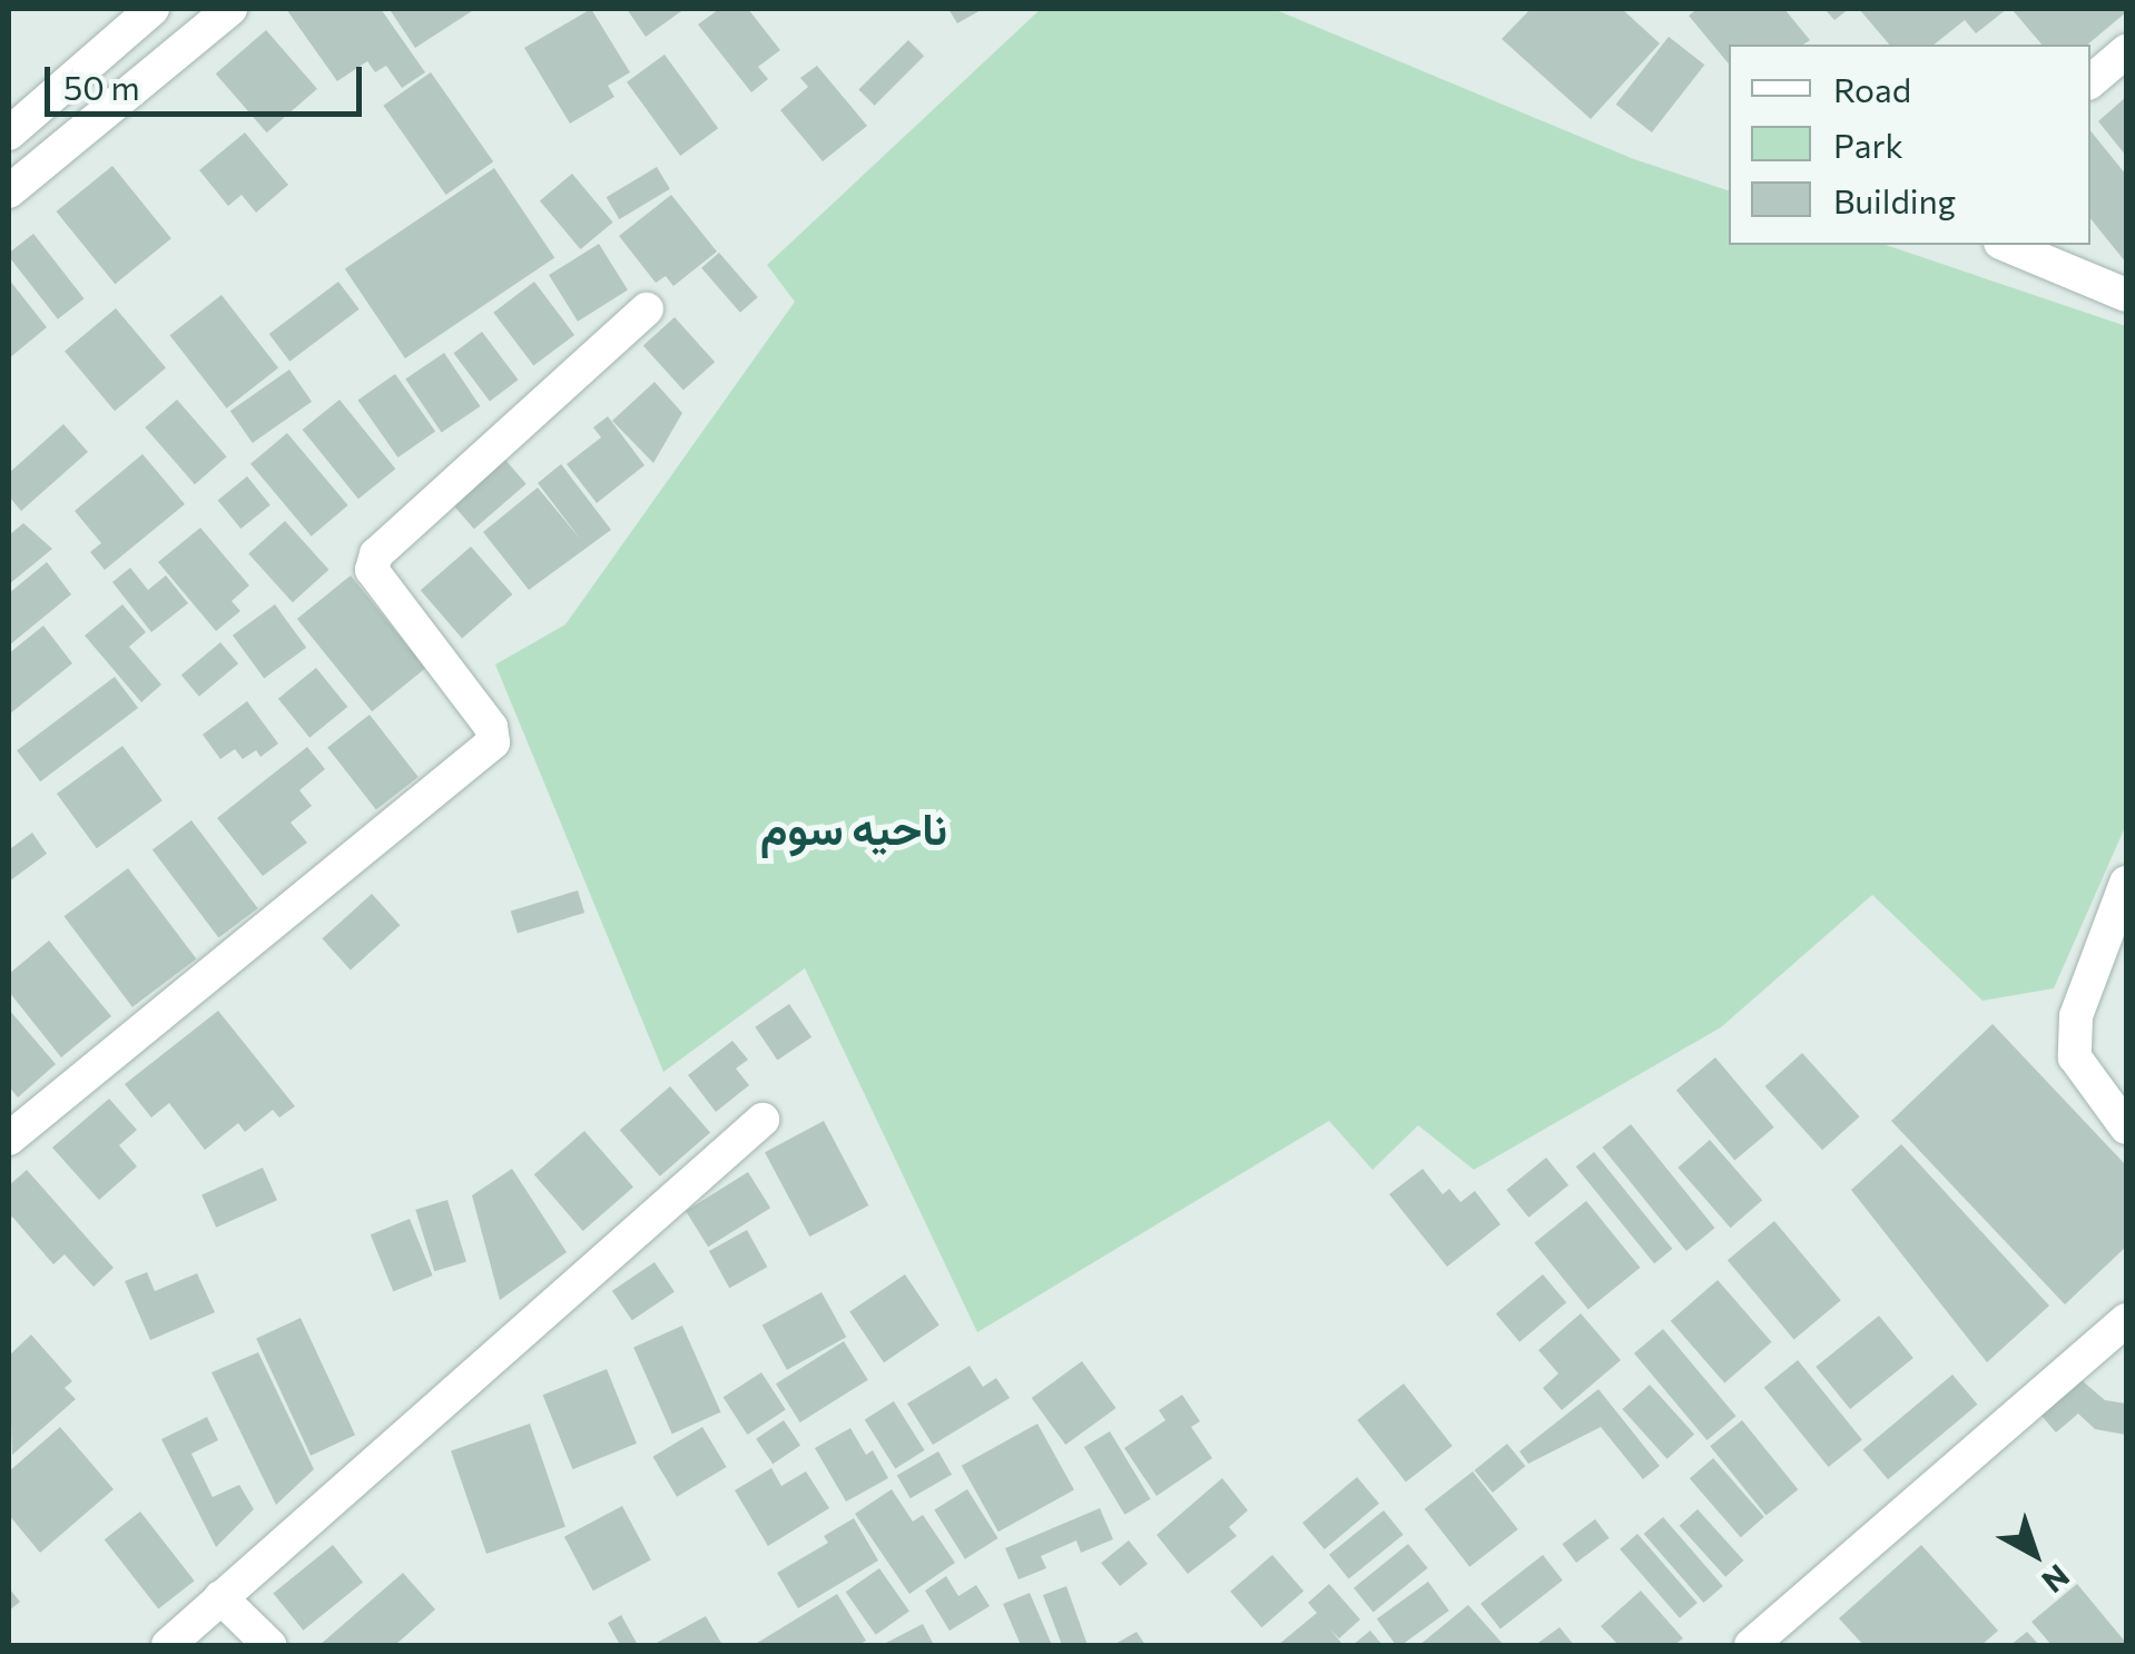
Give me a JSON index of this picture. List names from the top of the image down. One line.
{"districts":["ناحیه سوم"],"legend":["Road","Park","Building"],"scale_bar":"50 m","north":"bottom right"}
